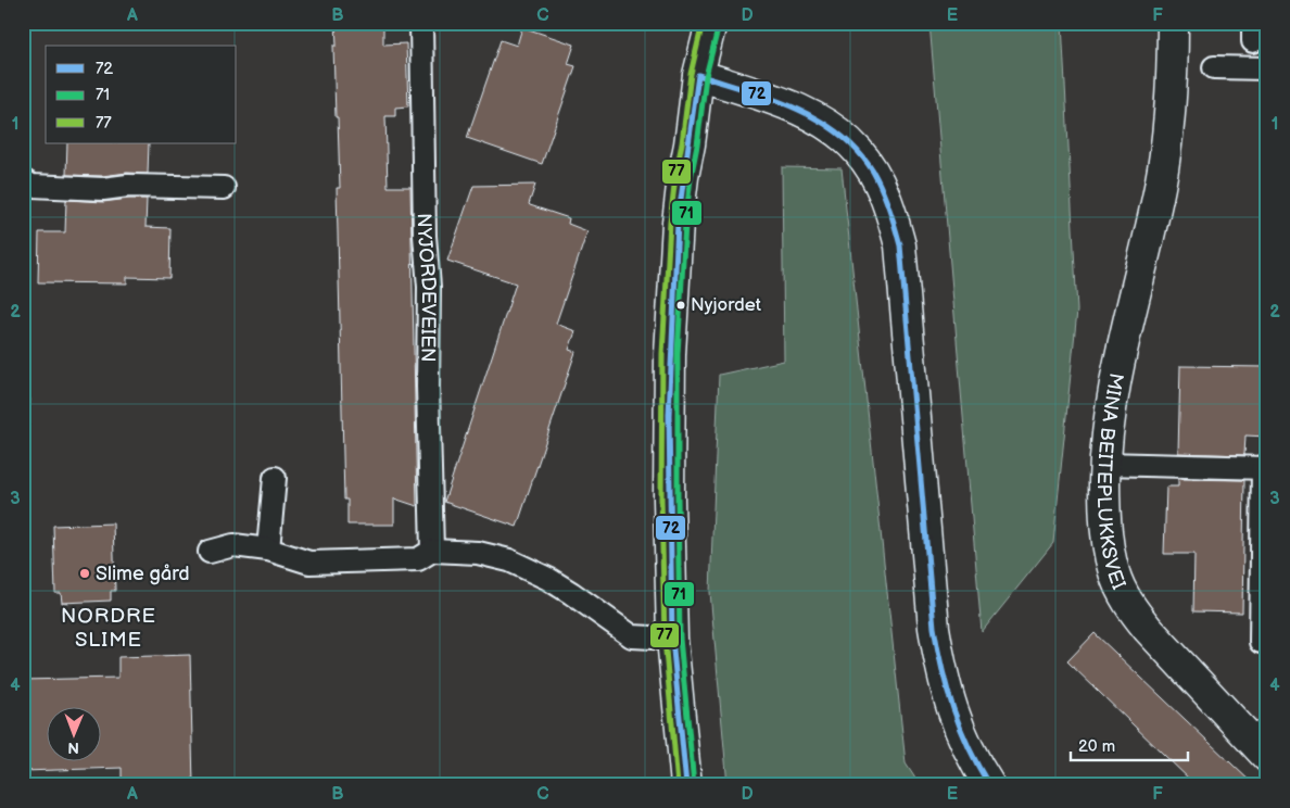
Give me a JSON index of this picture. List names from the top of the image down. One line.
{"streets":{"street":["MINA BEITEPLUKKSVEI"],"lane":["NYJORDEVEIEN"]},"districts":["NORDRE SLIME"],"places":["Nyjordet","Slime gård"],"lines":["transit line 77","transit line 71","transit line 72"],"legend":["72","71","77"],"scale_bar":"20 m","north":"bottom","grid":{"columns":["A","B","C","D","E","F"],"rows":["1","2","3","4"]}}
